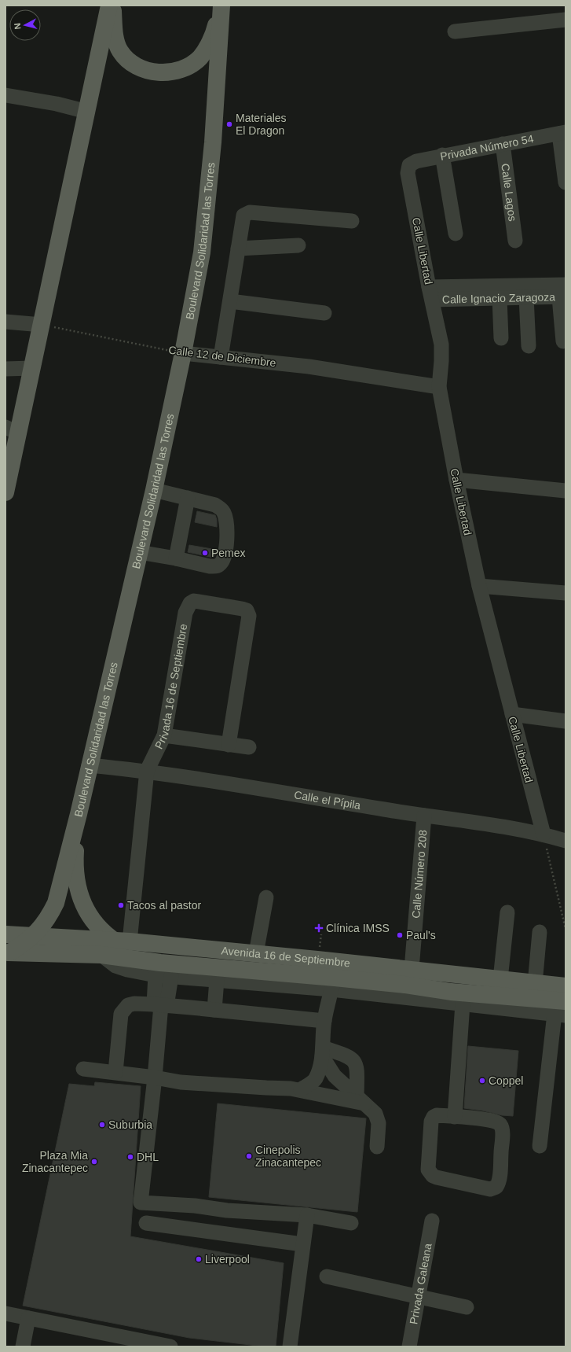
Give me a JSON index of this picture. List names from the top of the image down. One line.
{"streets":{"main road":["Boulevard Solidaridad las Torres","Avenida 16 de Septiembre"],"street":["Privada Número 54","Calle Lagos","Calle Libertad","Calle Ignacio Zaragoza","Calle 12 de Diciembre","Privada 16 de Septiembre","Calle el Pípila","Calle Número 208","Privada Galeana"]},"crossings":[["Privada Número 54","Calle Lagos"],["Privada Número 54","Calle Libertad"],["Boulevard Solidaridad las Torres","Calle 12 de Diciembre"],["Boulevard Solidaridad las Torres","Calle el Pípila"],["Boulevard Solidaridad las Torres","Avenida 16 de Septiembre"],["Calle Libertad","Calle Ignacio Zaragoza"],["Calle Libertad","Calle 12 de Diciembre"],["Calle Libertad","Calle el Pípila"],["Privada 16 de Septiembre","Calle el Pípila"],["Calle el Pípila","Calle Número 208"],["Calle Número 208","Avenida 16 de Septiembre"]],"places":{"other":["Materiales El Dragon","Pemex","Tacos al pastor","Paul's","Coppel","Suburbia","Cinepolis Zinacantepec","DHL","Plaza Mia Zinacantepec","Liverpool"],"health":["Clínica IMSS"]},"north":"left"}
